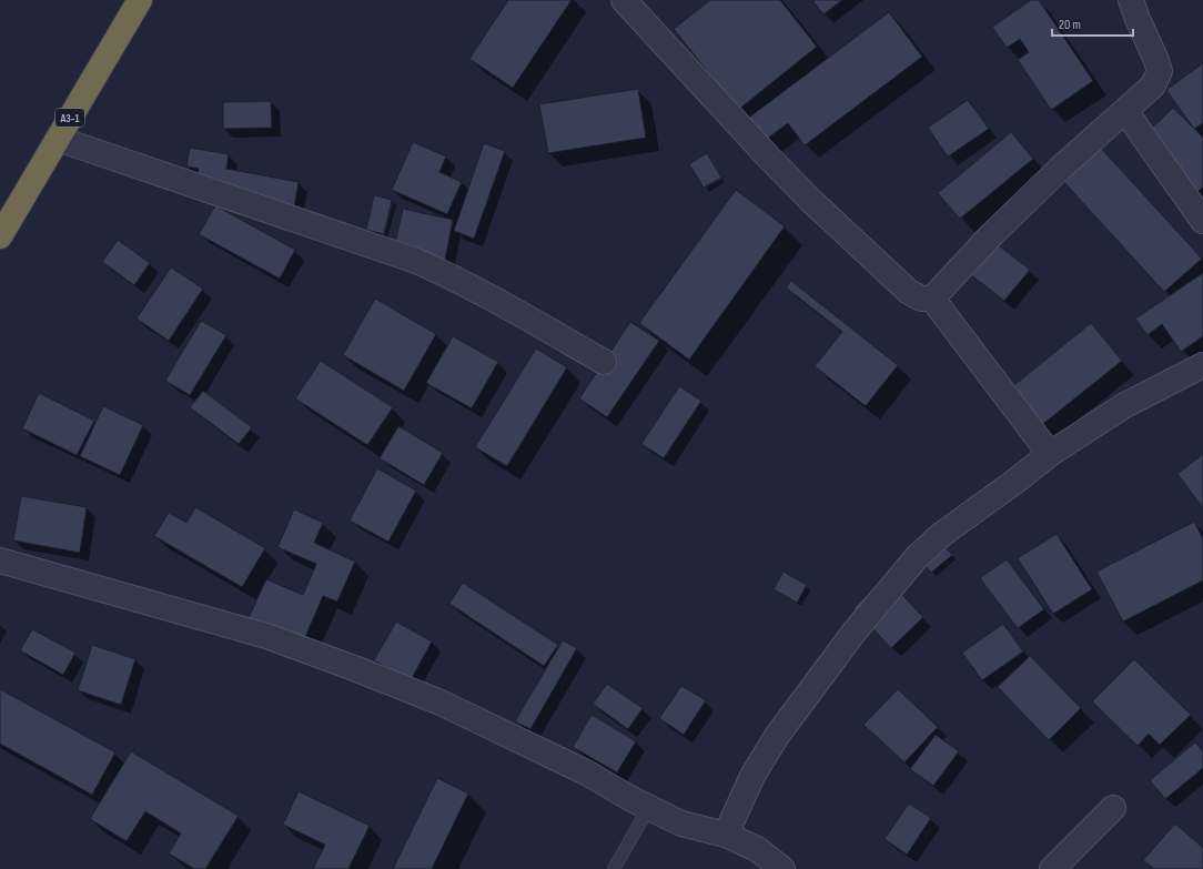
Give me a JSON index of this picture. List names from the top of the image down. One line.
{"streets":{"highway":["A3-1"]},"scale_bar":"20 m"}
